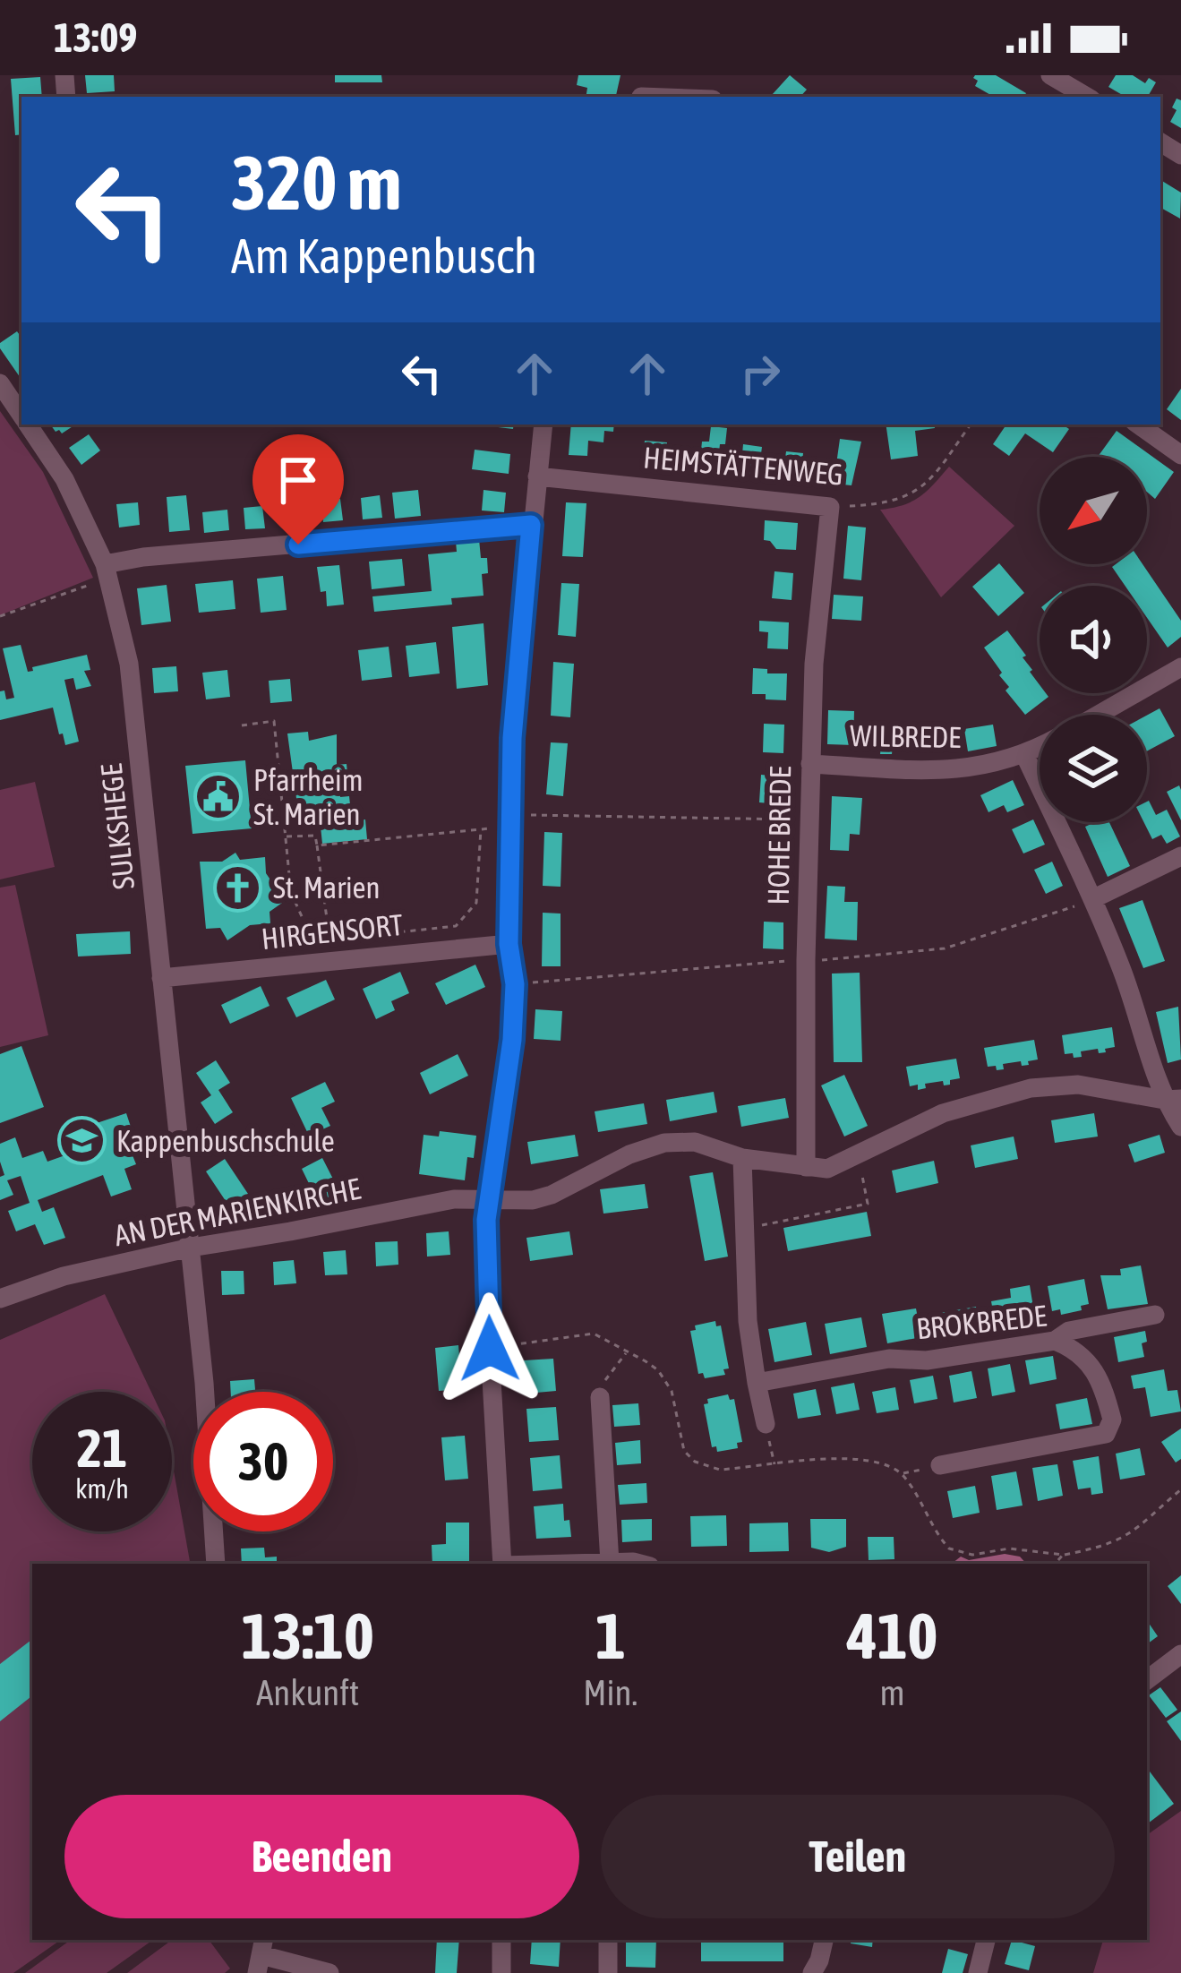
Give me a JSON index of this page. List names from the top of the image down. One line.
{"streets":{"street":["HEIMSTÄTTENWEG","WILBREDE","SULKSHEGE","HOHE BREDE","HIRGENSORT","AN DER MARIENKIRCHE","BROKBREDE"]},"crossings":[["HEIMSTÄTTENWEG","HOHE BREDE"],["WILBREDE","HOHE BREDE"],["SULKSHEGE","HIRGENSORT"],["SULKSHEGE","AN DER MARIENKIRCHE"],["HOHE BREDE","AN DER MARIENKIRCHE"]],"places":{"public building":["Pfarrheim St. Marien"],"church":["St. Marien"],"school or university":["Kappenbuschschule"]},"north":"bottom left","page":{"status":"13:09","turn":["320 m","Am Kappenbusch"],"speed":"21 km/h","limit":"30","eta":["13:10","Ankunft","1","Min.","410","m"],"buttons":["Beenden","Teilen"]}}
